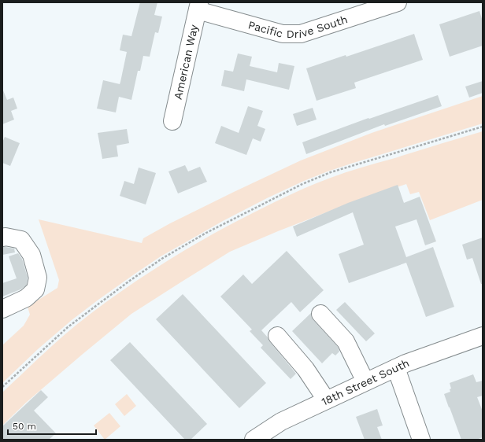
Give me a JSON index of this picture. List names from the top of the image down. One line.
{"streets":{"street":["Pacific Drive South","American Way","18th Street South"]},"crossings":[["Pacific Drive South","American Way"]],"scale_bar":"50 m"}
